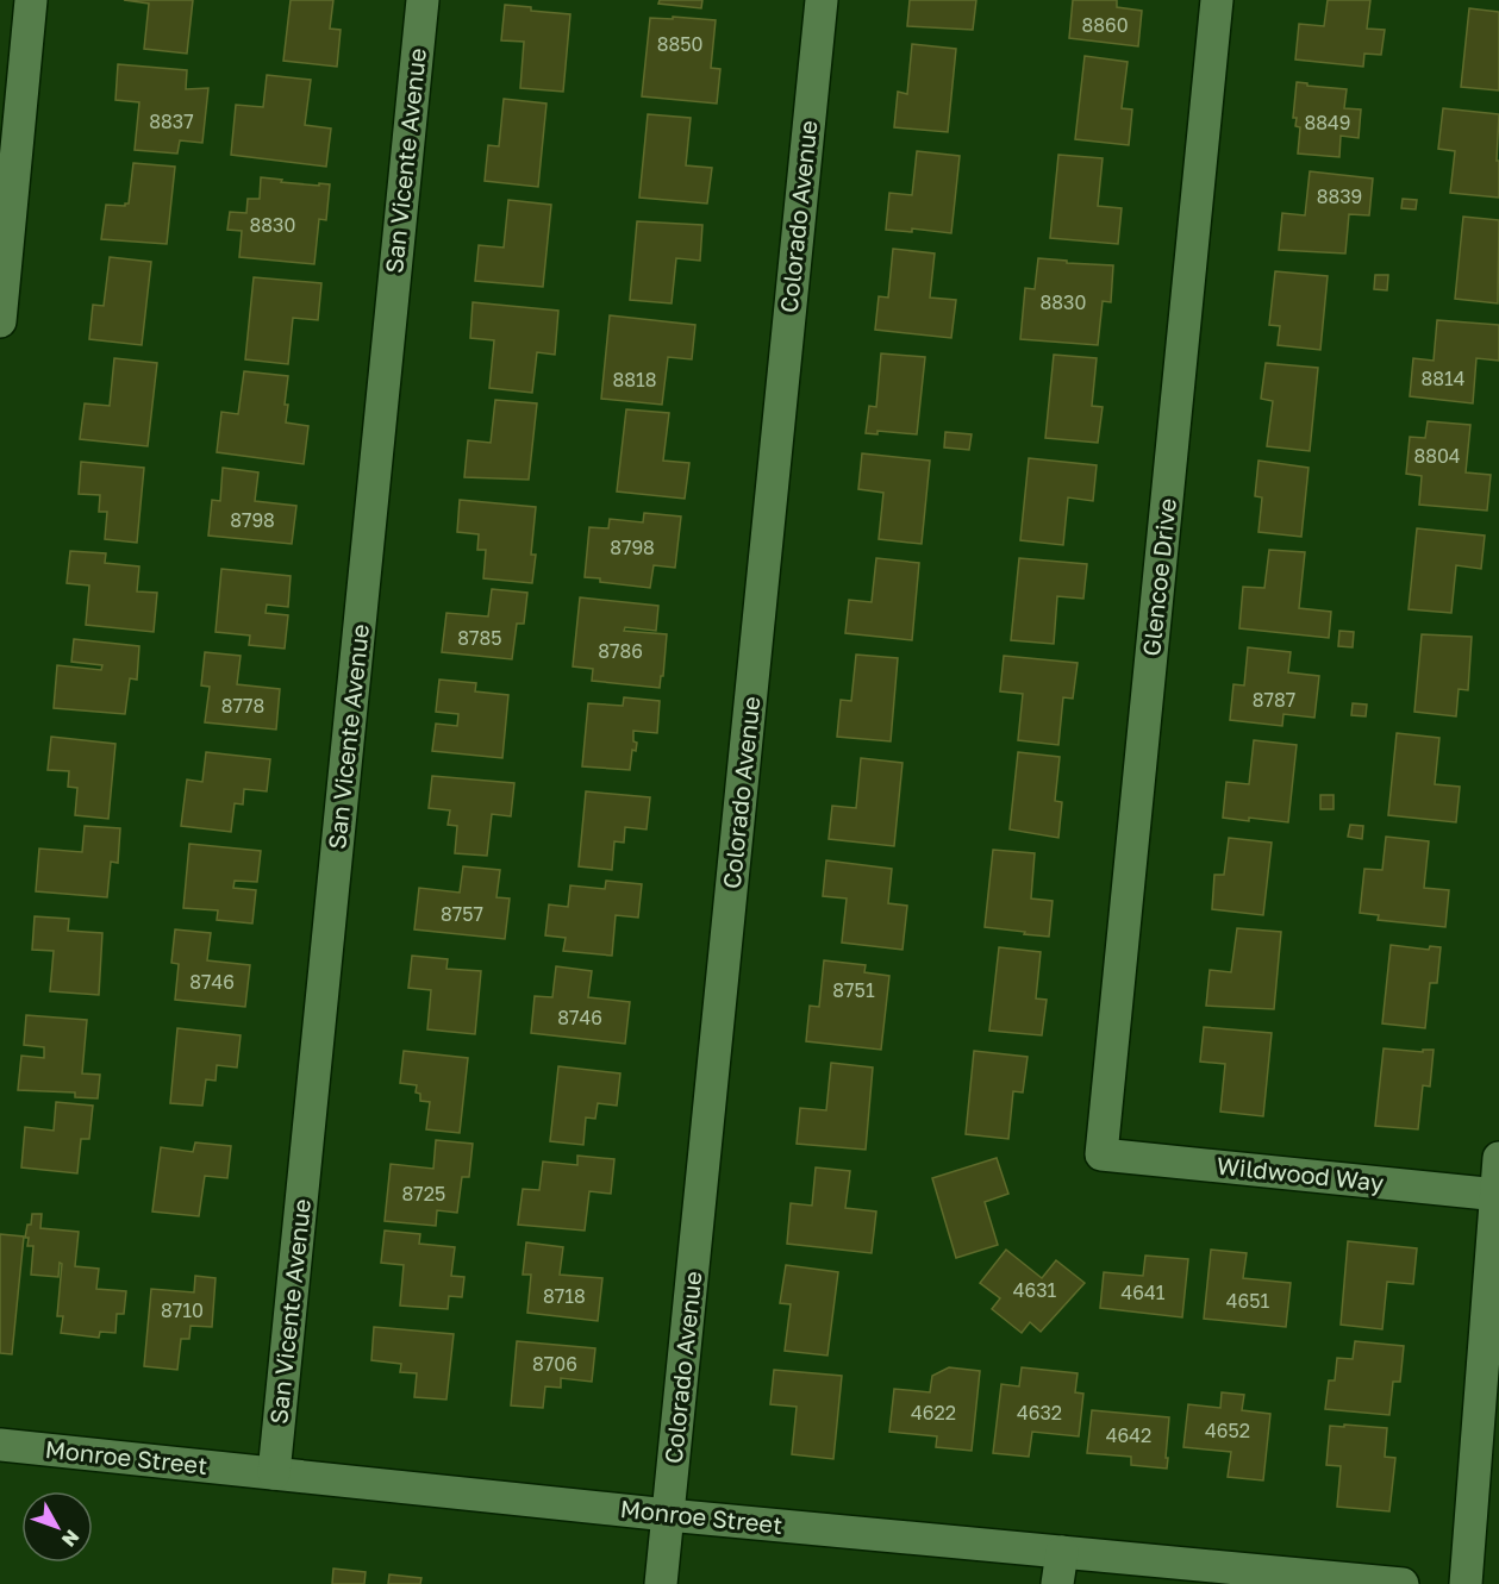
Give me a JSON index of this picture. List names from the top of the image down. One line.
{"streets":{"street":["San Vicente Avenue","Colorado Avenue","Glencoe Drive","Wildwood Way","Monroe Street"]},"crossings":[["San Vicente Avenue","Monroe Street"],["Colorado Avenue","Monroe Street"],["Glencoe Drive","Wildwood Way"]],"house_numbers":["8860","8850","8837","8849","8839","8830","8830","8814","8818","8804","8798","8798","8785","8786","8787","8778","8757","8746","8751","8746","8725","4631","4641","8718","4651","8710","8706","4622","4632","4652","4642"],"north":"bottom right"}
